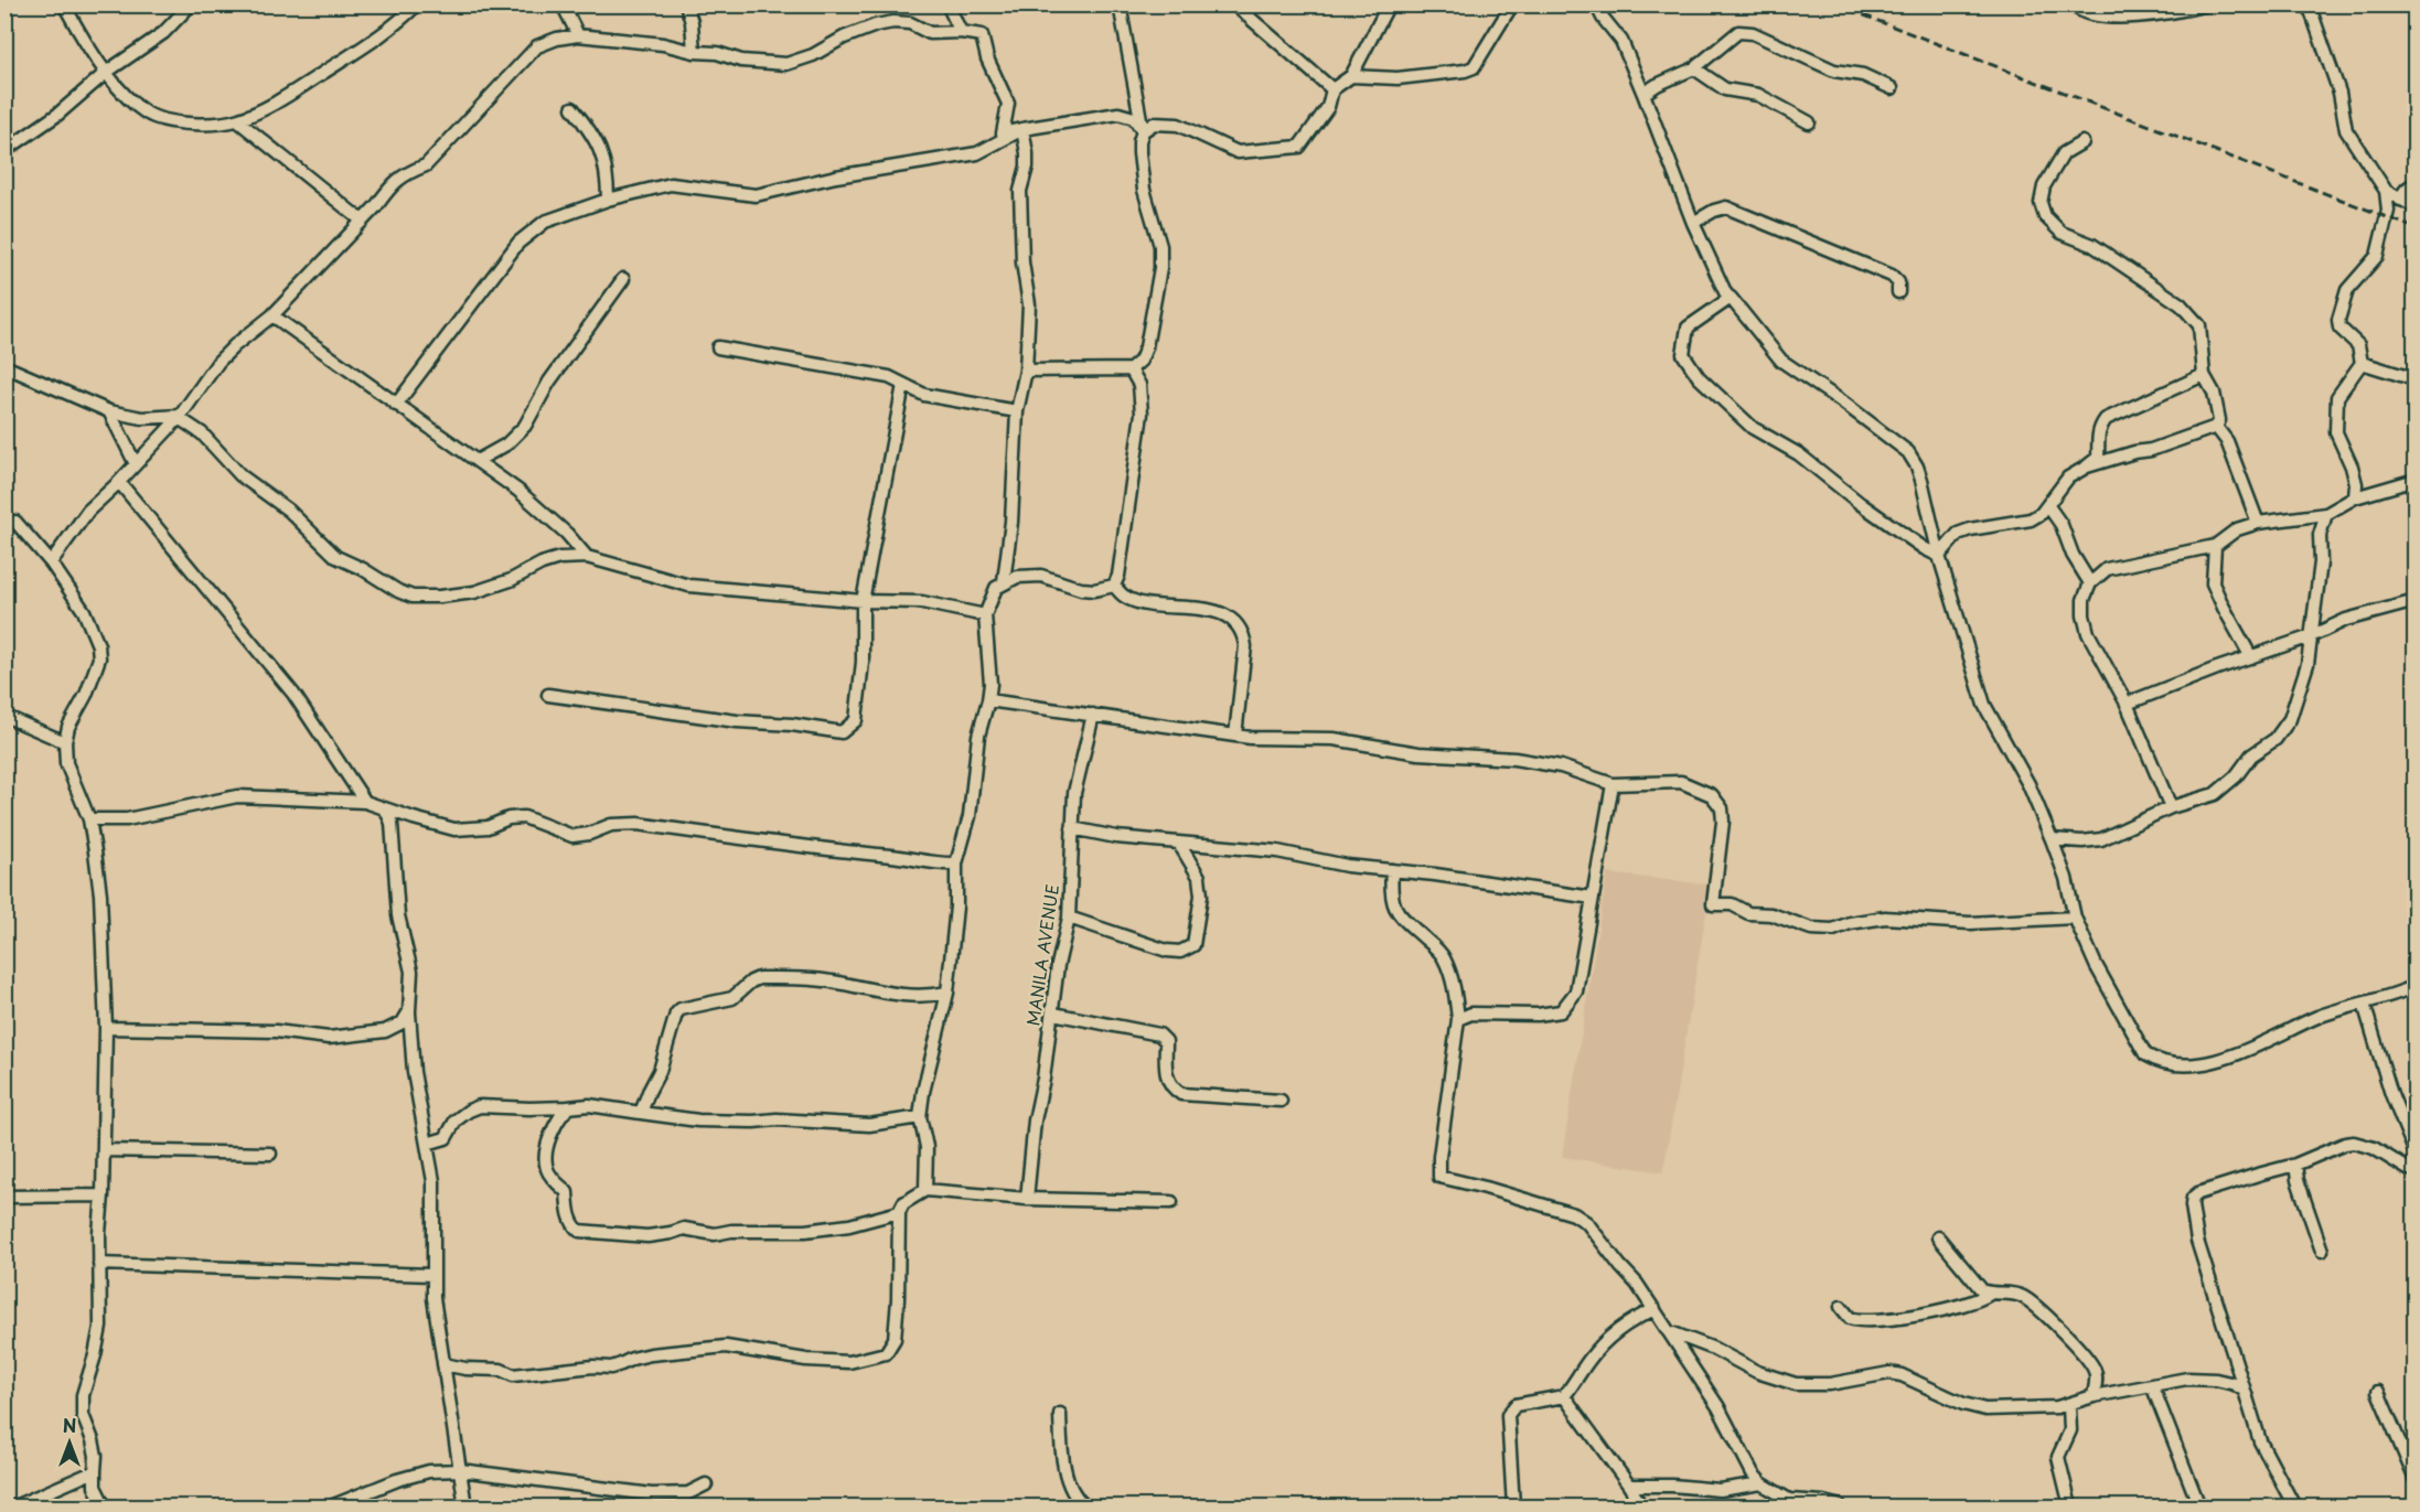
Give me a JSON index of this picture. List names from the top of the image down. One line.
{"streets":{"street":["MANILA AVENUE"]},"north":"top"}
